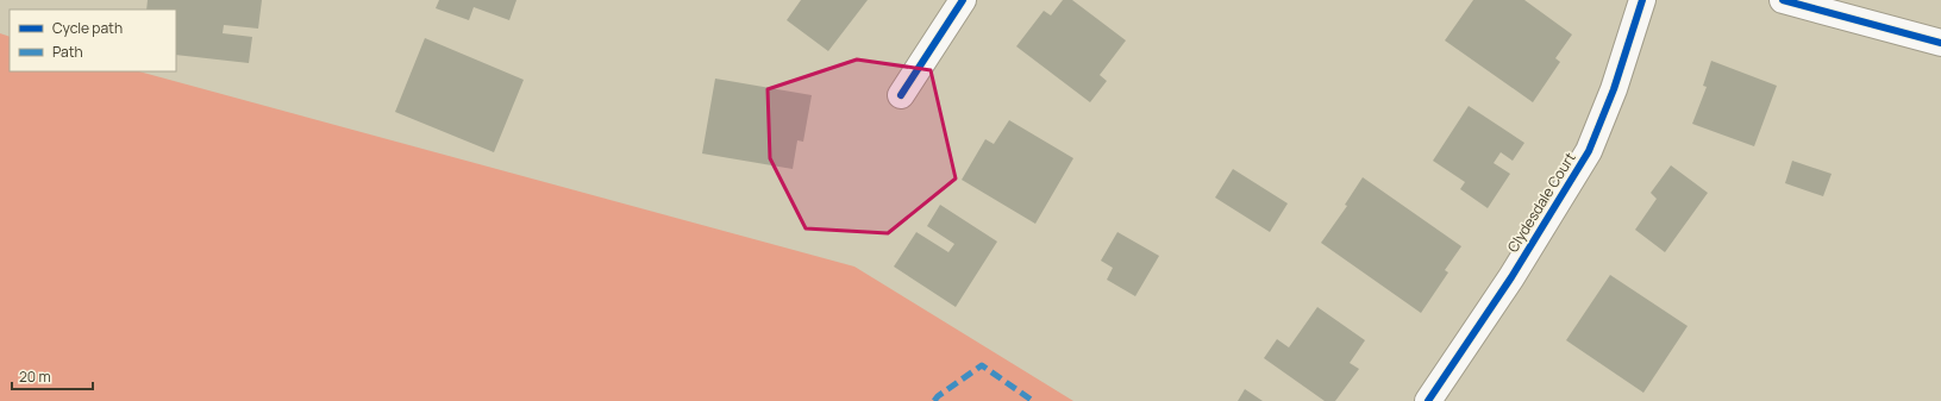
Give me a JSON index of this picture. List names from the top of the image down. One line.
{"streets":{"street":["Clydesdale Court"]},"legend":["Cycle path","Path"],"scale_bar":"20 m"}
